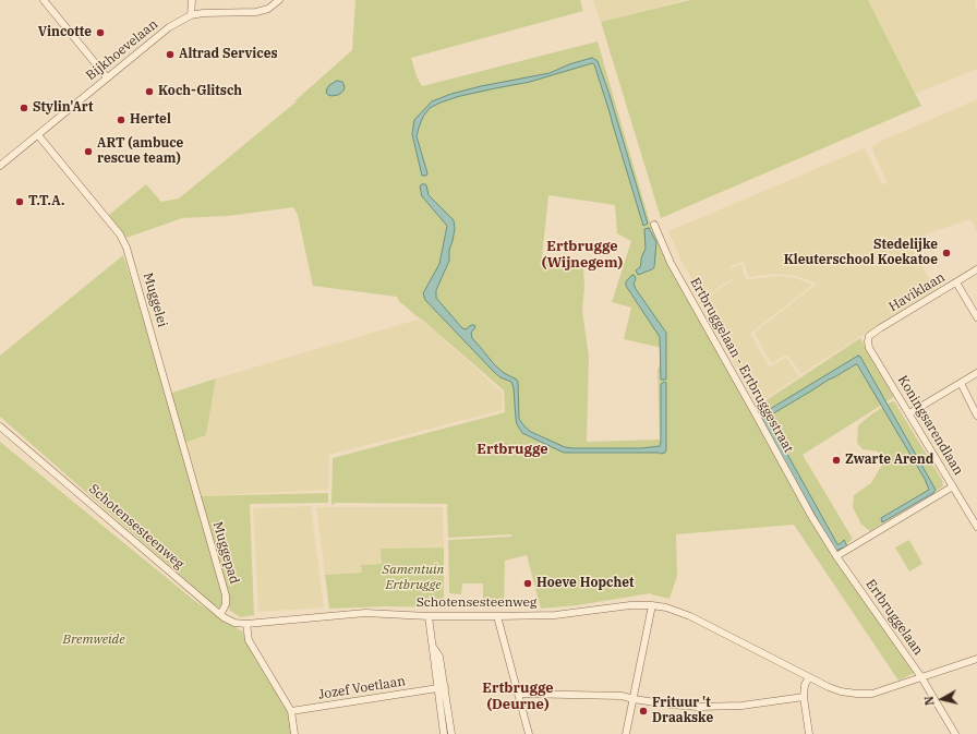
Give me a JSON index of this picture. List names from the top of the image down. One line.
{"streets":{"street":["Bijkhoevelaan","Haviklaan","Muggelei","Ertbruggelaan - Ertbruggestraat","Koningsarendlaan","Schotensesteenweg","Muggepad","Ertbruggelaan","Jozef Voetlaan"]},"crossings":[["Bijkhoevelaan","Muggelei"],["Haviklaan","Koningsarendlaan"],["Muggelei","Muggepad"],["Ertbruggelaan - Ertbruggestraat","Ertbruggelaan"],["Schotensesteenweg","Muggepad"],["Schotensesteenweg","Ertbruggelaan"]],"districts":["Ertbrugge (Wijnegem)","Ertbrugge","Ertbrugge (Deurne)"],"parks":["Samentuin Ertbrugge","Bremweide"],"places":["Vincotte","Altrad Services","Koch-Glitsch","Stylin'Art","Hertel","ART (ambuce rescue team)","T.T.A.","Stedelijke Kleuterschool Koekatoe","Zwarte Arend","Hoeve Hopchet","Frituur 't Draakske"],"north":"left"}
